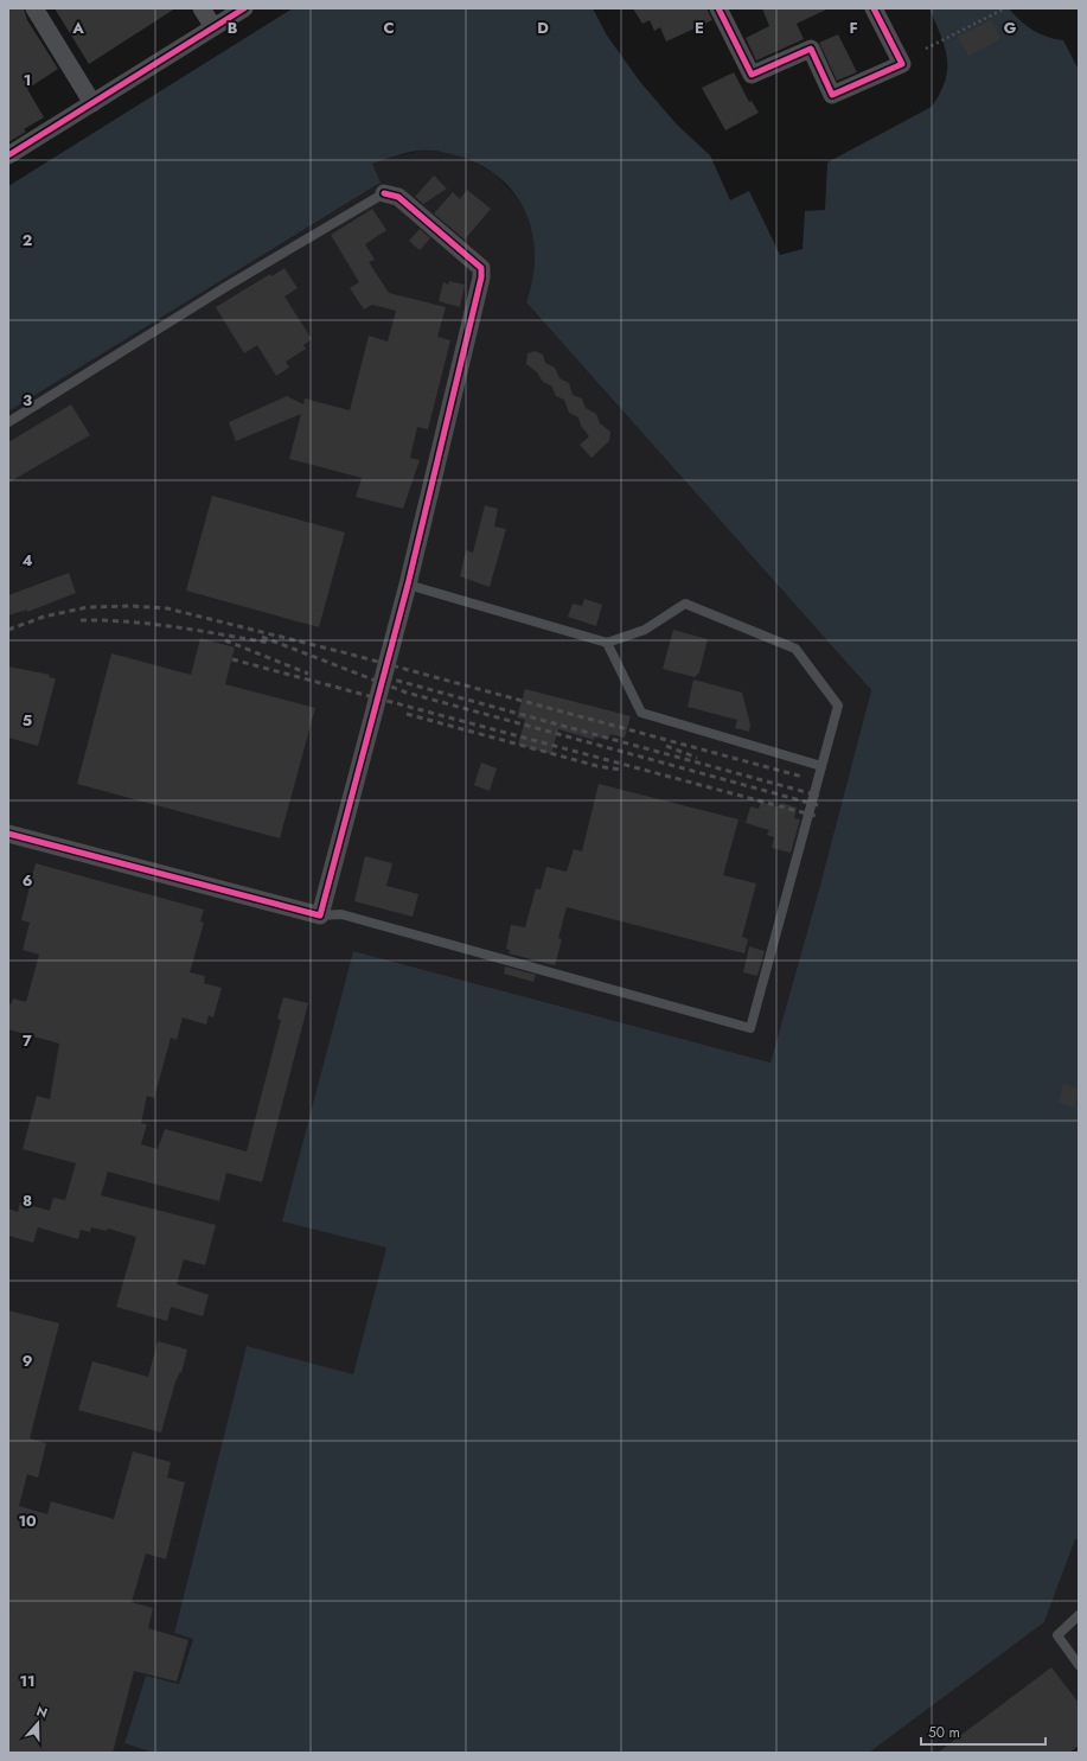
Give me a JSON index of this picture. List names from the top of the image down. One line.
{"scale_bar":"50 m","north":"top","grid":{"columns":["A","B","C","D","E","F","G"],"rows":["1","2","3","4","5","6","7","8","9","10","11"]}}
